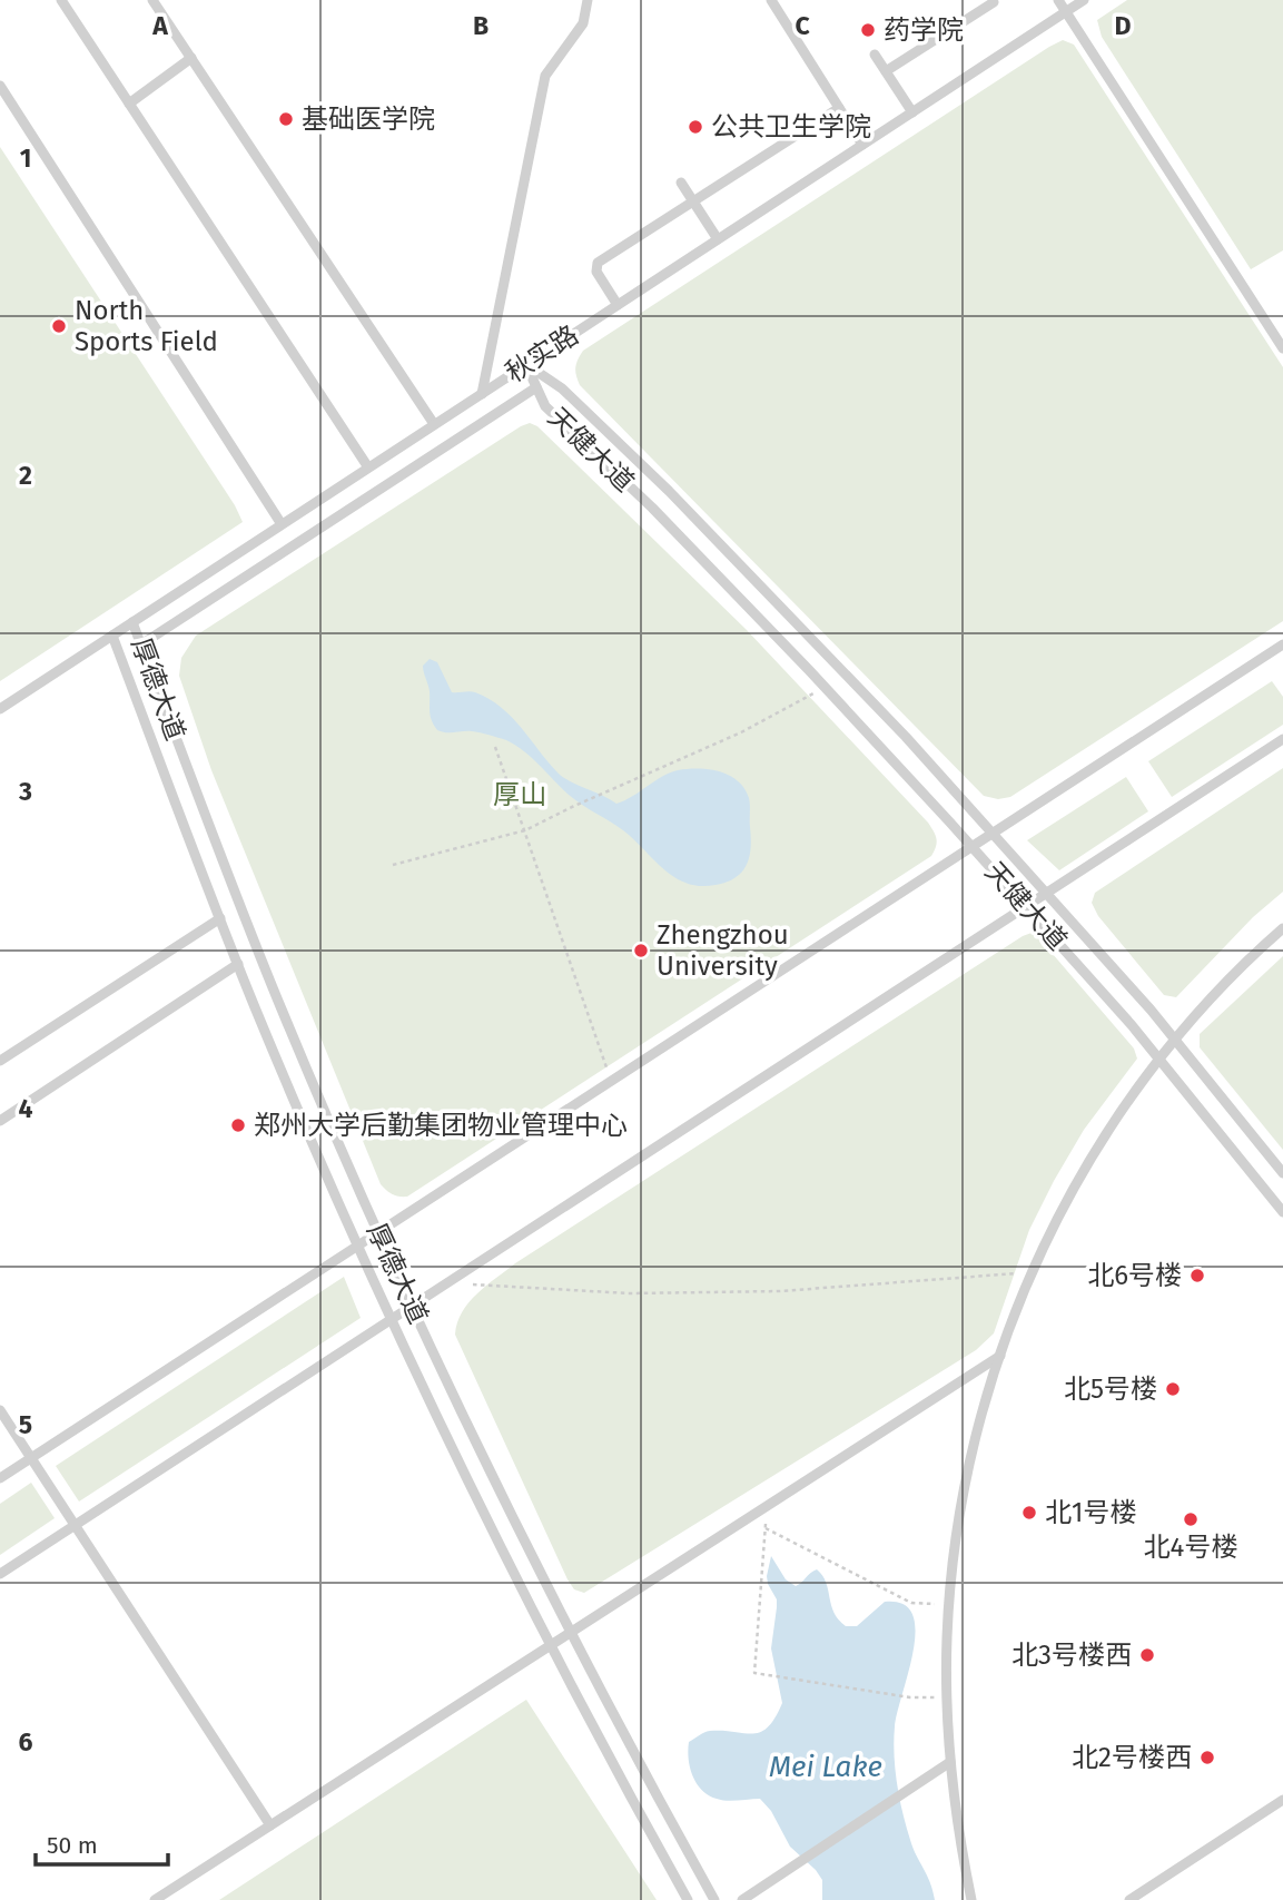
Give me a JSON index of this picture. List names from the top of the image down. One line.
{"streets":{"lane":["秋实路","天健大道","厚德大道"]},"crossings":[["秋实路","天健大道"],["秋实路","厚德大道"]],"water":["Mei Lake"],"parks":["厚山"],"places":["药学院","基础医学院","公共卫生学院","North Sports Field","Zhengzhou University","郑州大学后勤集团物业管理中心","北6号楼","北5号楼","北1号楼","北4号楼","北3号楼西","北2号楼西"],"scale_bar":"50 m","grid":{"columns":["A","B","C","D"],"rows":["1","2","3","4","5","6"]}}
